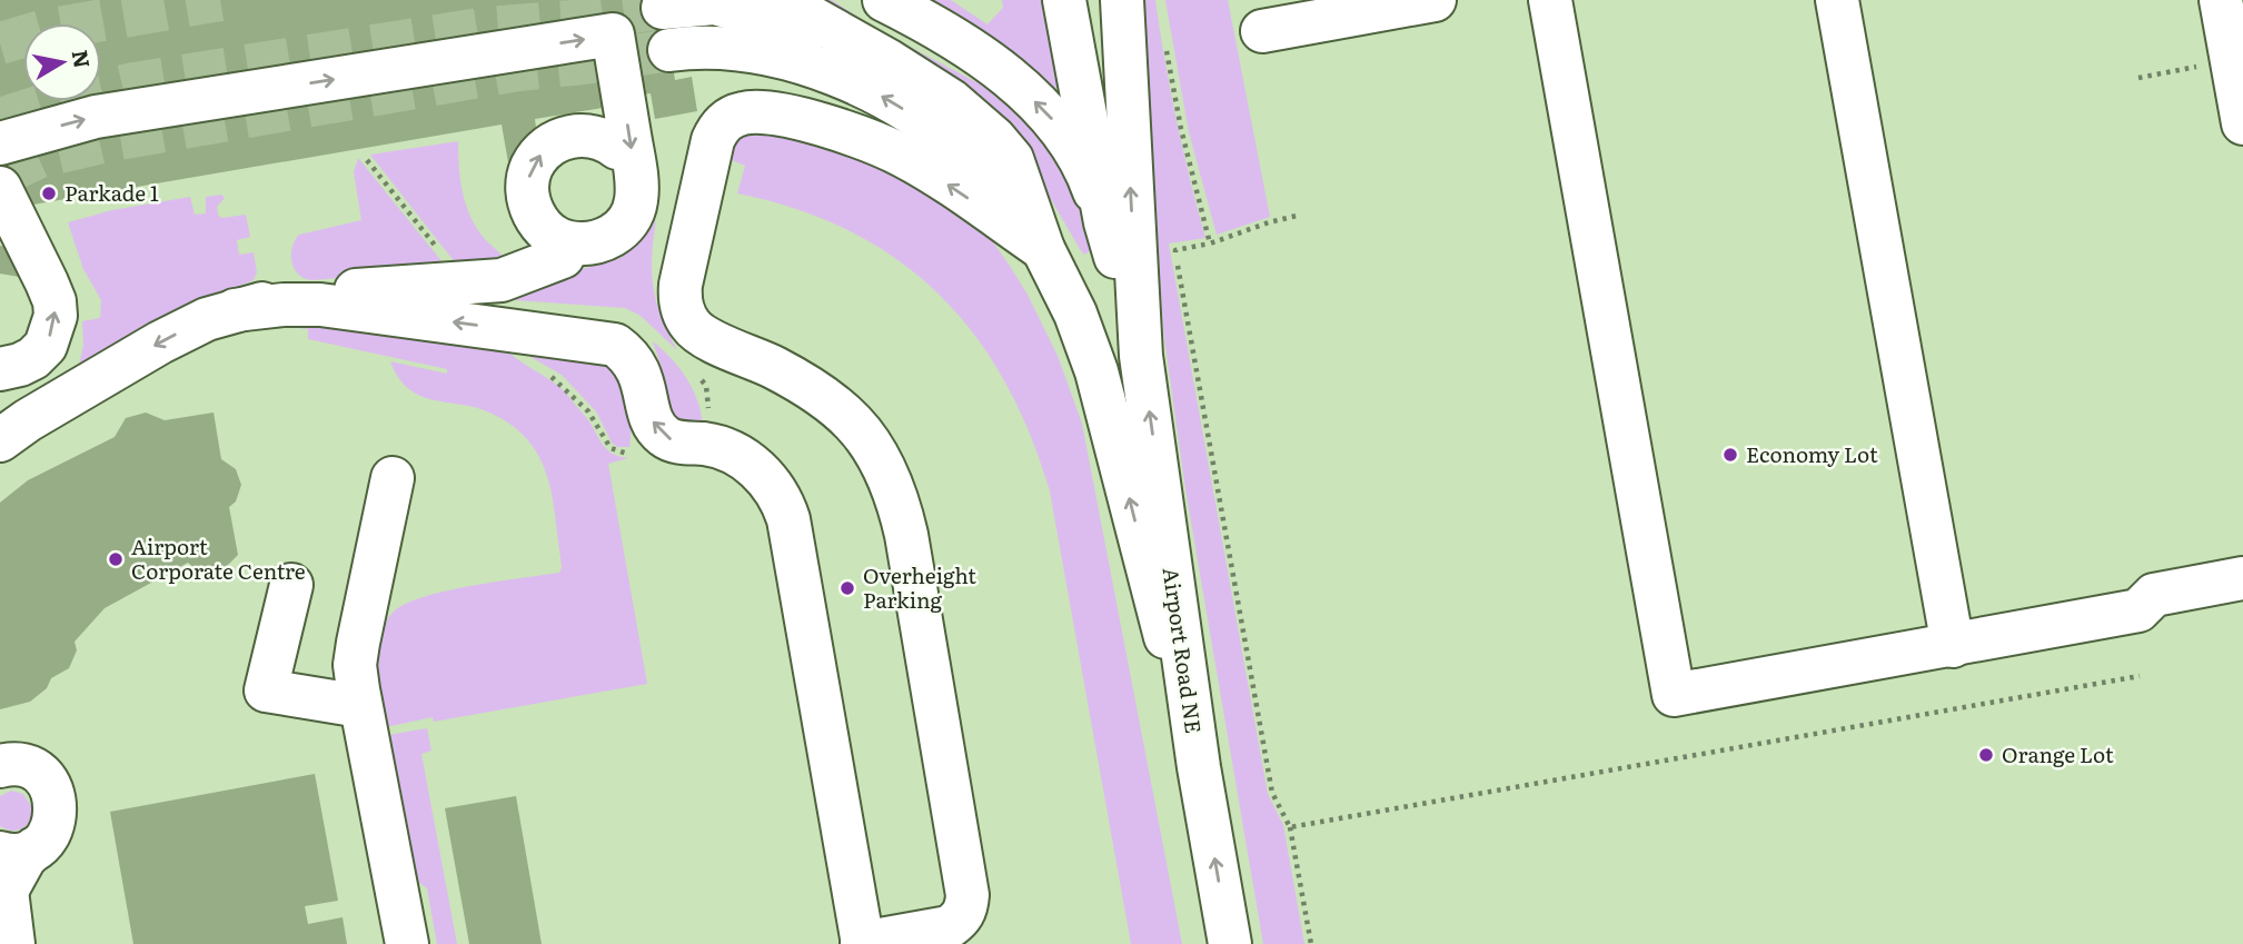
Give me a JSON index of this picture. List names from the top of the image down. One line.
{"streets":{"main road":["Airport Road NE"]},"places":["Parkade 1","Economy Lot","Airport Corporate Centre","Overheight Parking","Orange Lot"],"north":"right"}
